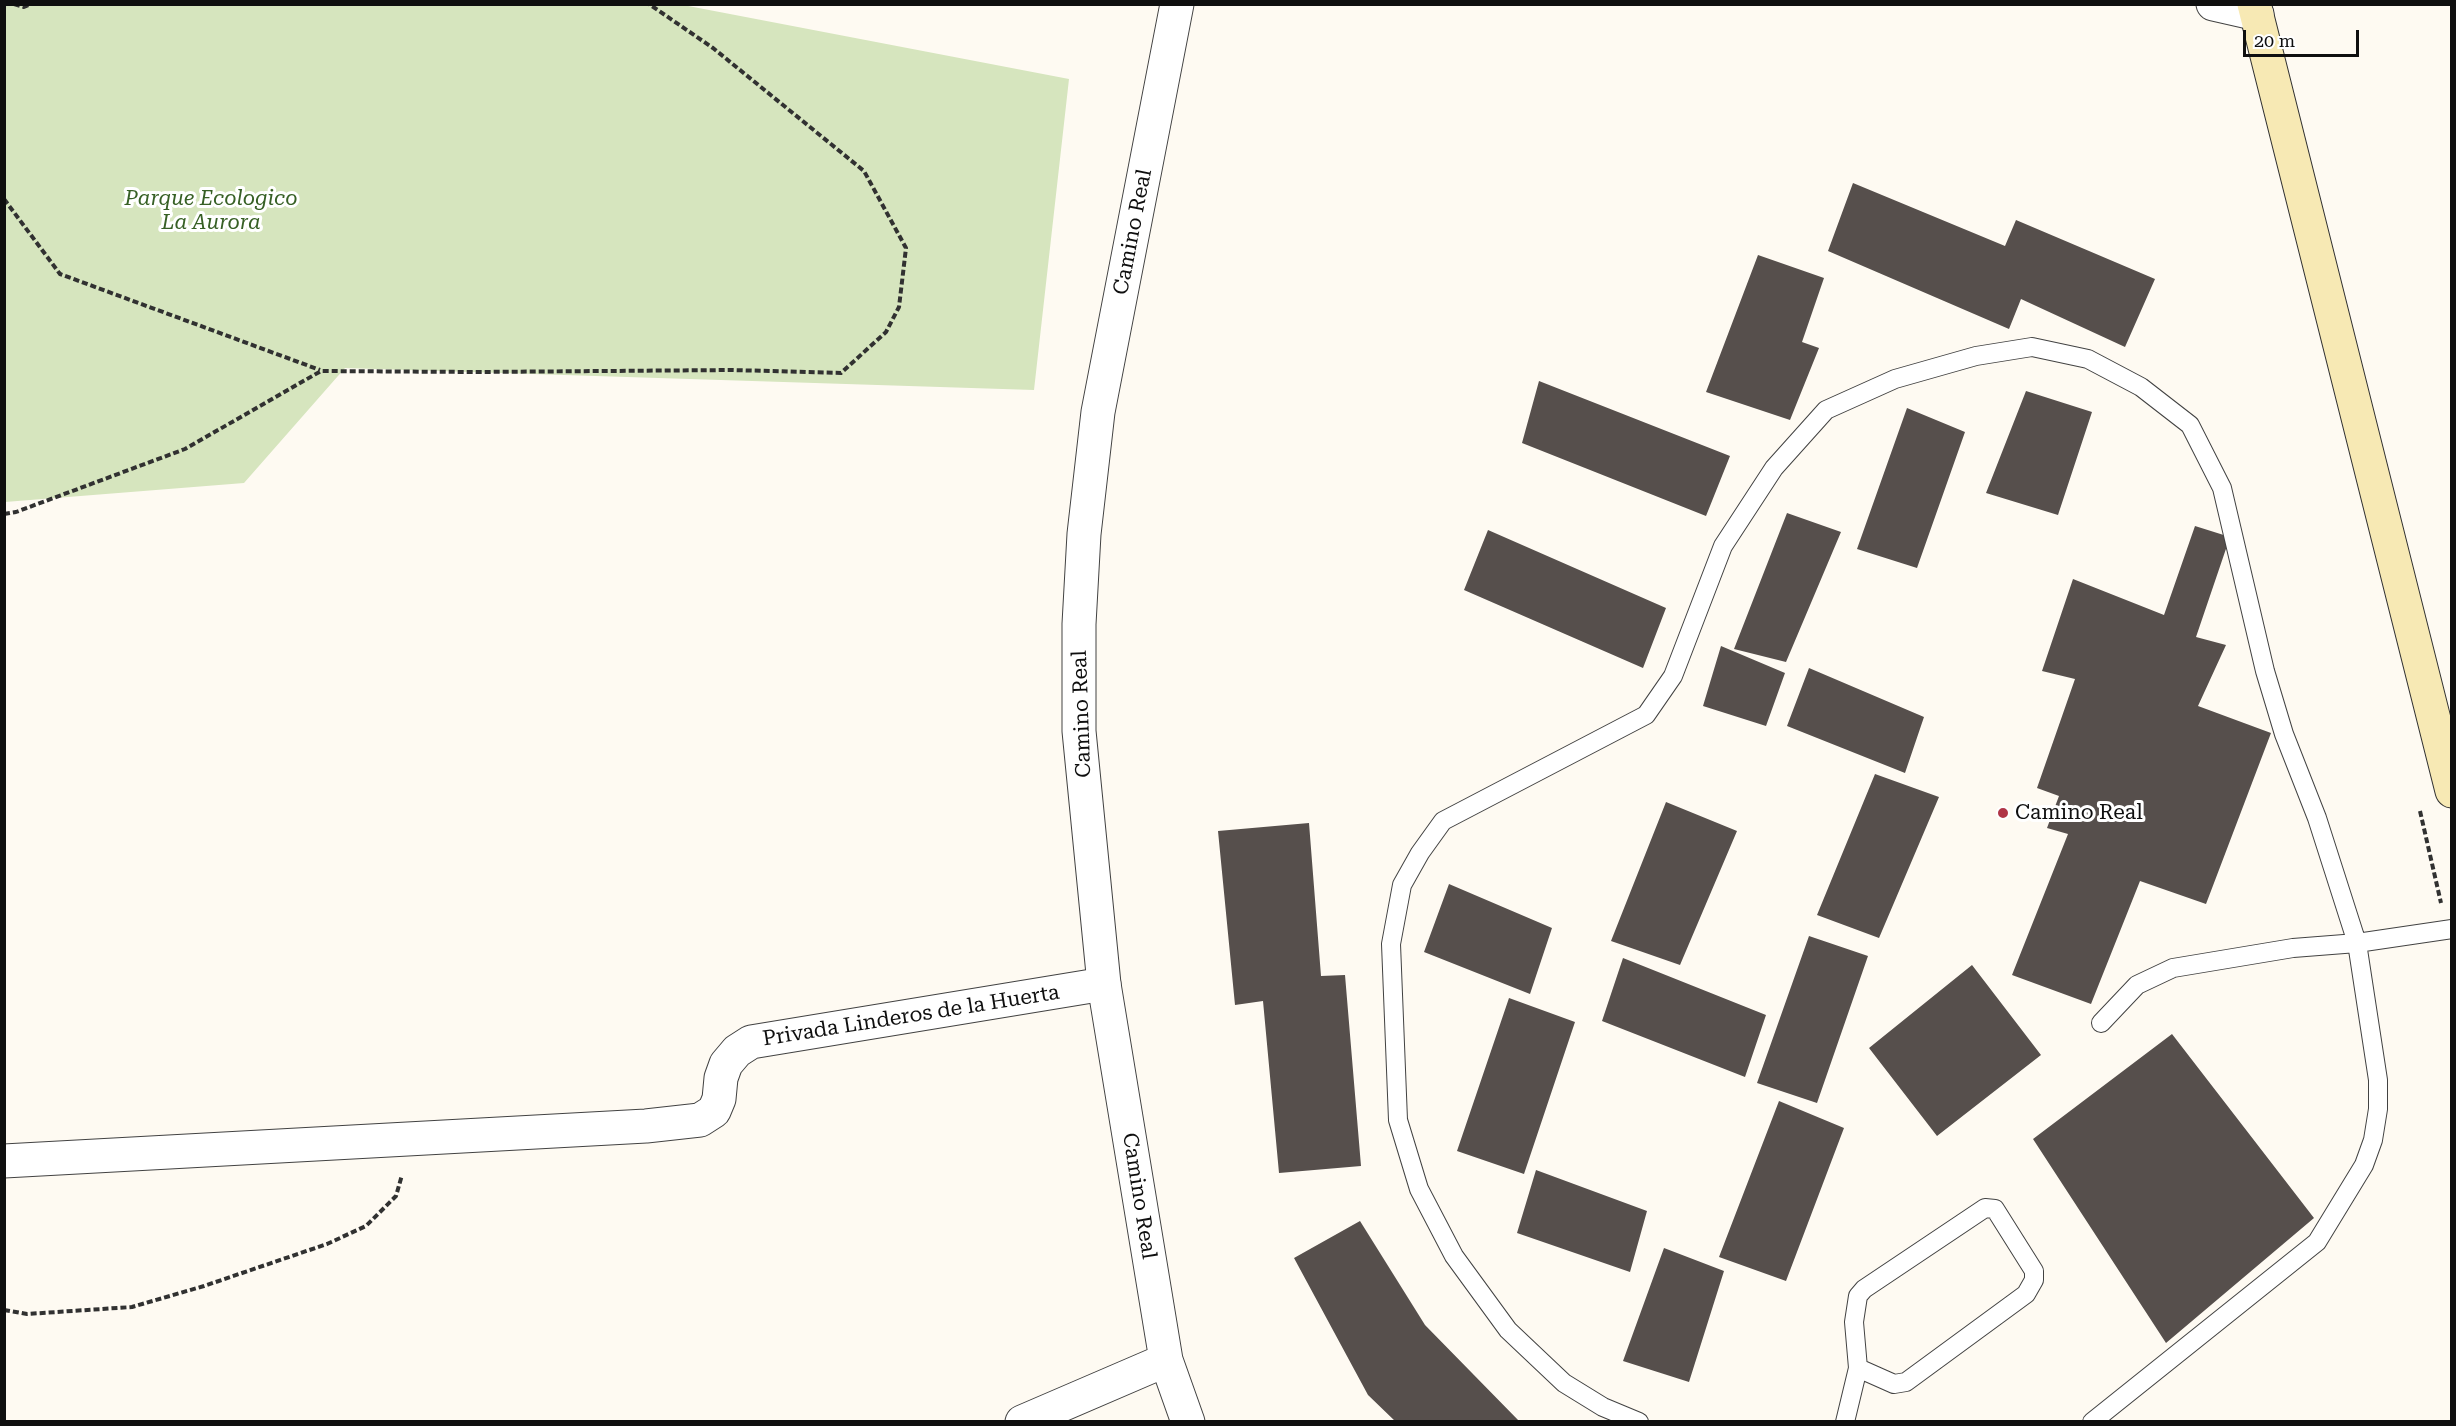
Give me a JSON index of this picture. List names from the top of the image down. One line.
{"streets":{"street":["Camino Real","Privada Linderos de la Huerta"]},"crossings":[["Camino Real","Privada Linderos de la Huerta"]],"parks":["Parque Ecologico La Aurora"],"places":["Camino Real"],"scale_bar":"20 m"}
